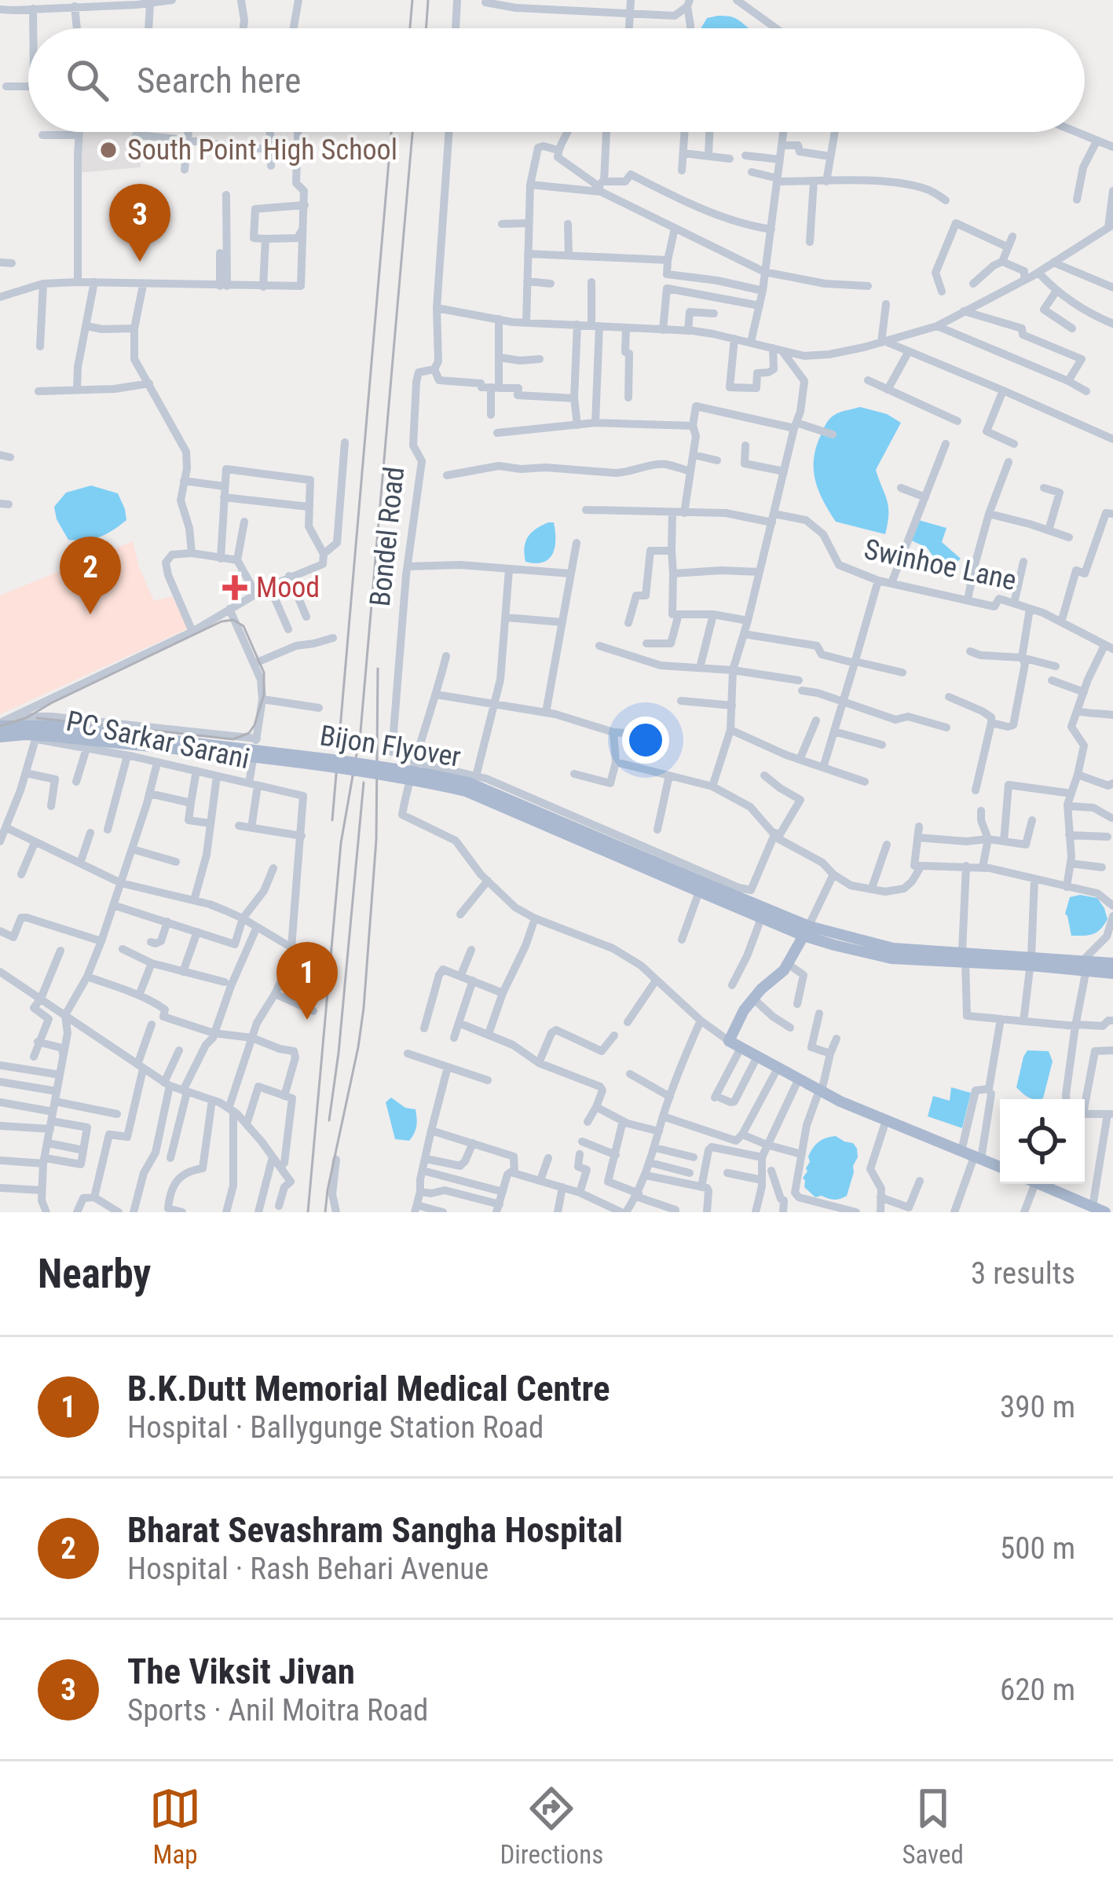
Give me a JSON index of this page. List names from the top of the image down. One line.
{"streets":{"main road":["Bijon Flyover"],"street":["Bondel Road","Swinhoe Lane","PC Sarkar Sarani"]},"crossings":[["PC Sarkar Sarani","Bijon Flyover"]],"places":{"other":["South Point High School"],"health":["Mood"]},"page":{"search":"Search here","pins":["3","2","1"],"heading":["Nearby","3 results"],"list":[{"mark":"1","name":"B.K.Dutt Memorial Medical Centre","note":"Hospital · Ballygunge Station Road","value":"390 m"},{"mark":"2","name":"Bharat Sevashram Sangha Hospital","note":"Hospital · Rash Behari Avenue","value":"500 m"},{"mark":"3","name":"The Viksit Jivan","note":"Sports · Anil Moitra Road","value":"620 m"}],"nav":["Map","Directions","Saved"]}}
